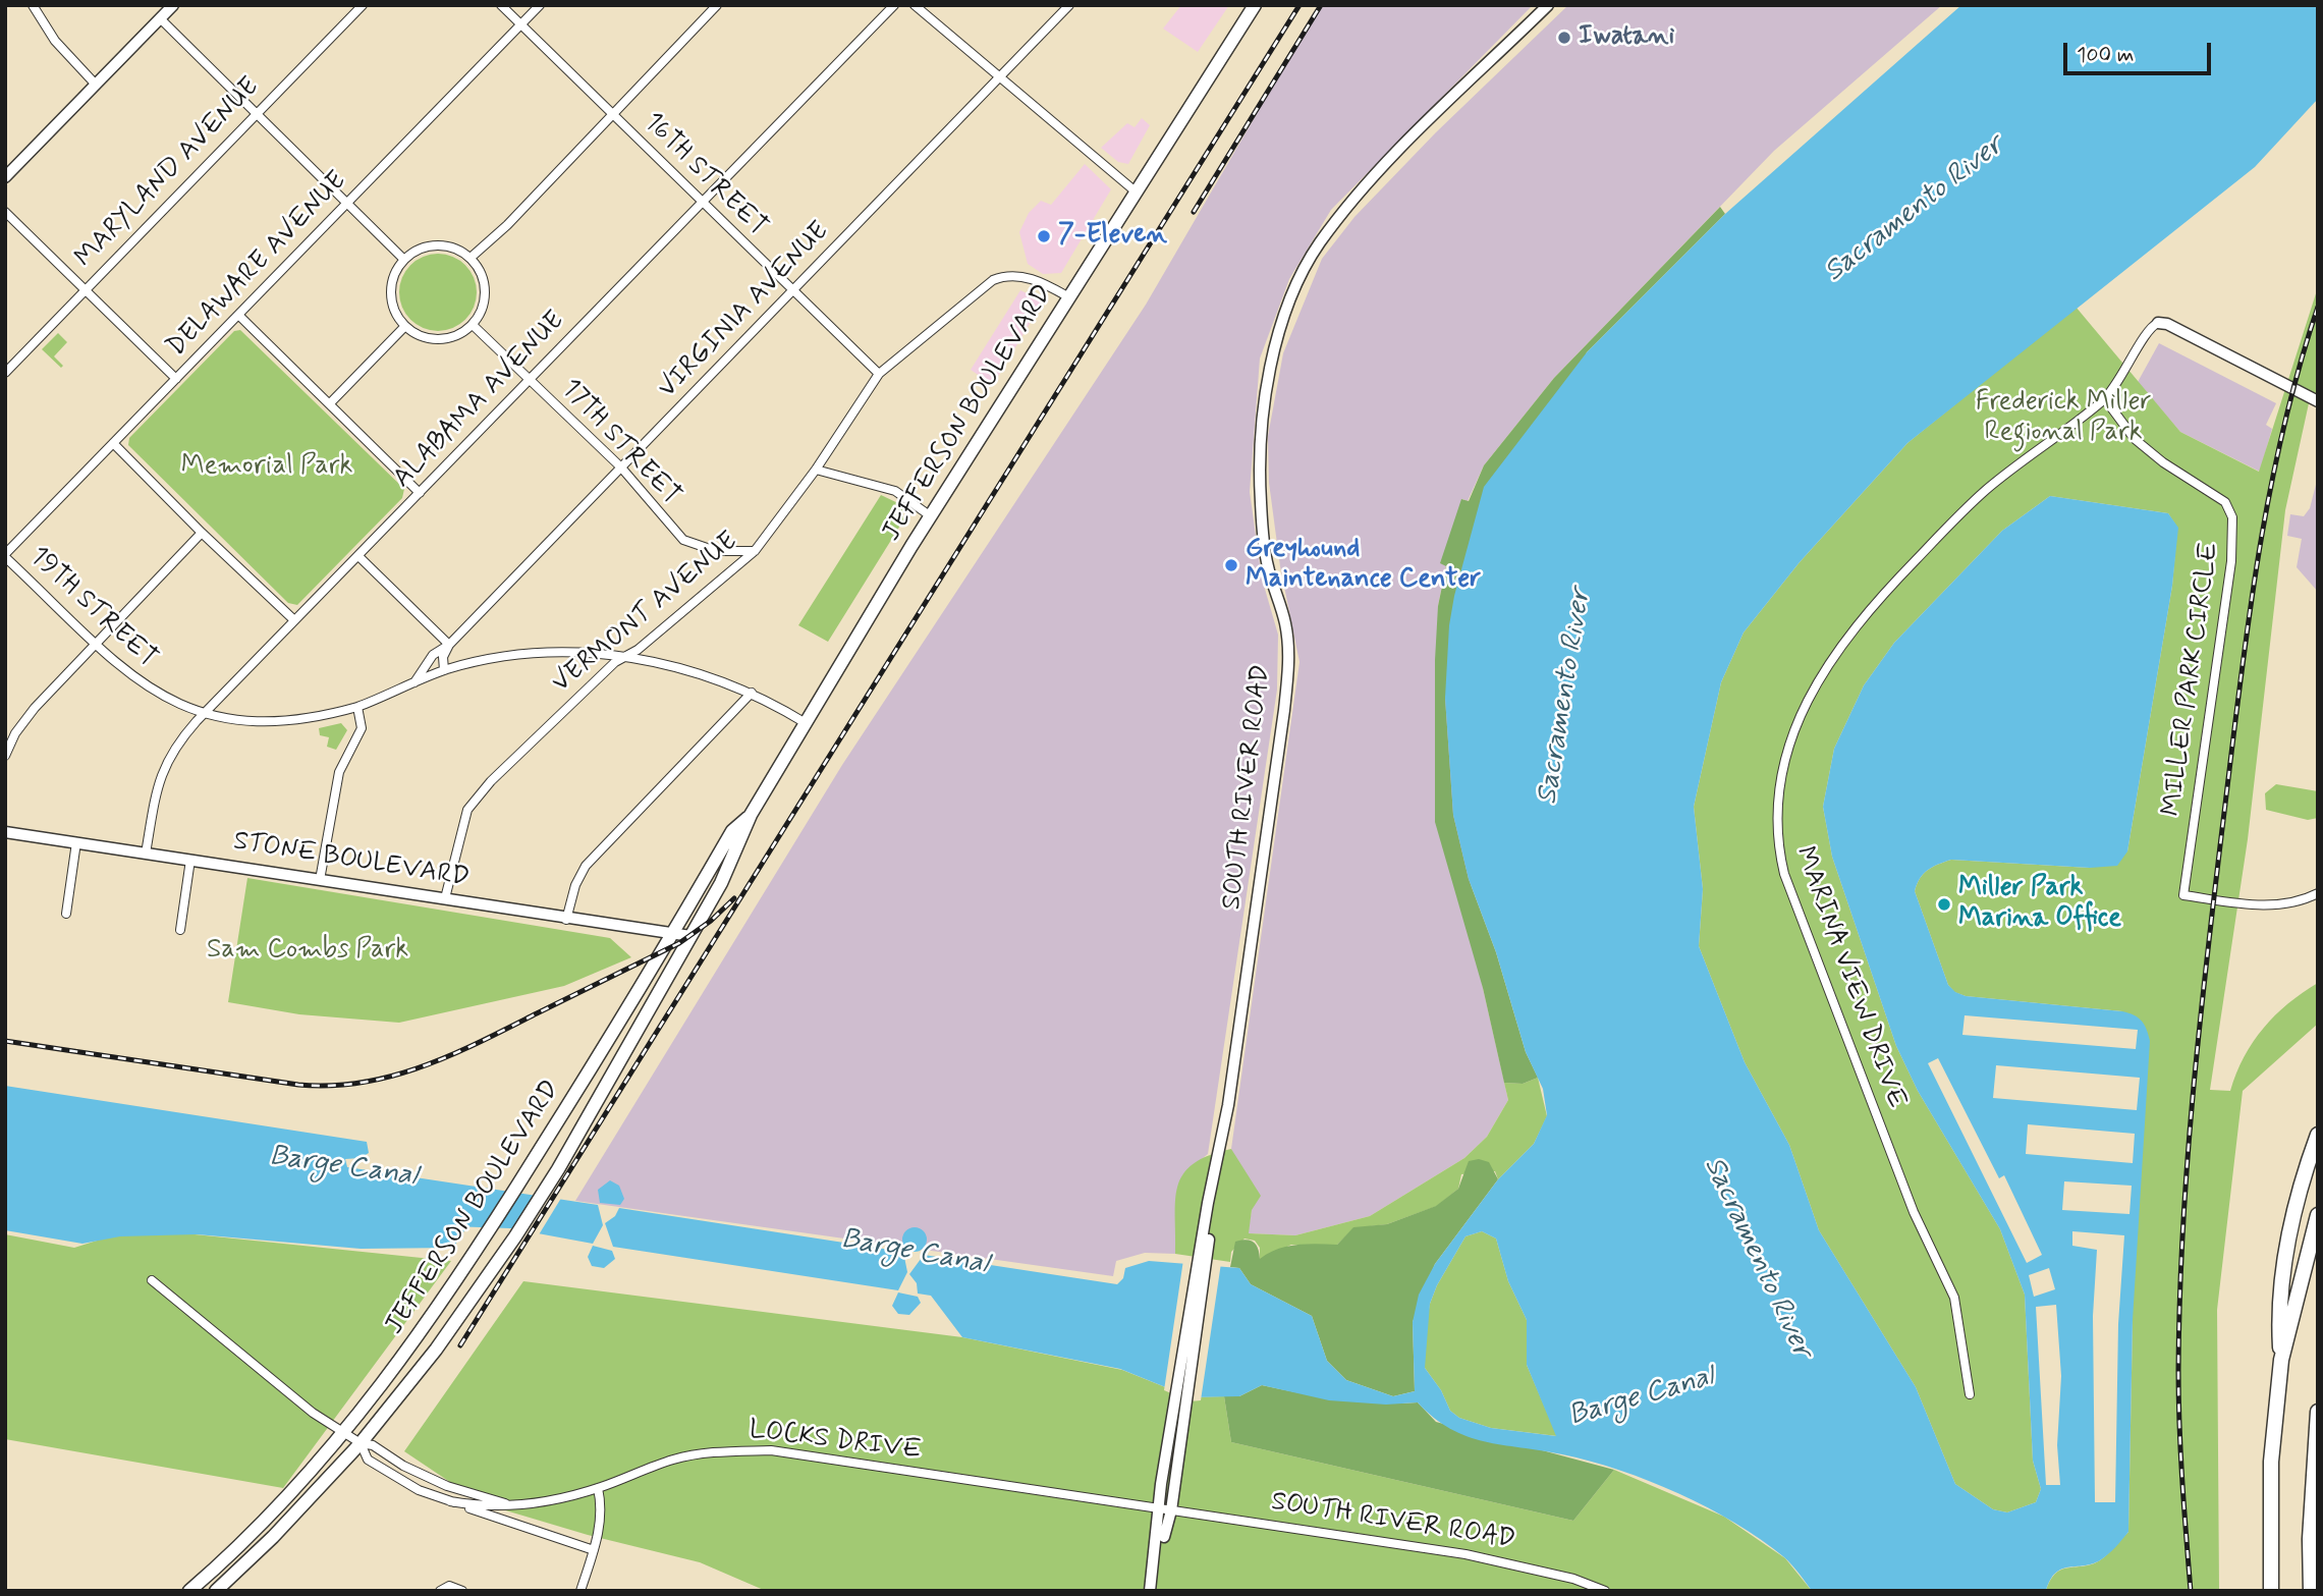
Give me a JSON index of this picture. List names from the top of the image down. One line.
{"streets":{"main road":["JEFFERSON BOULEVARD"],"street":["MARYLAND AVENUE","16TH STREET","DELAWARE AVENUE","VIRGINIA AVENUE","ALABAMA AVENUE","17TH STREET","19TH STREET","VERMONT AVENUE","MILLER PARK CIRCLE","SOUTH RIVER ROAD","STONE BOULEVARD","MARINA VIEW DRIVE","LOCKS DRIVE"]},"crossings":[["16TH STREET","DELAWARE AVENUE"],["16TH STREET","VIRGINIA AVENUE"],["16TH STREET","ALABAMA AVENUE"],["16TH STREET","VERMONT AVENUE"],["DELAWARE AVENUE","19TH STREET"],["VIRGINIA AVENUE","17TH STREET"],["ALABAMA AVENUE","17TH STREET"],["ALABAMA AVENUE","19TH STREET"],["ALABAMA AVENUE","STONE BOULEVARD"],["JEFFERSON BOULEVARD","VERMONT AVENUE"],["JEFFERSON BOULEVARD","STONE BOULEVARD"],["JEFFERSON BOULEVARD","LOCKS DRIVE"],["17TH STREET","VERMONT AVENUE"],["VERMONT AVENUE","STONE BOULEVARD"],["MILLER PARK CIRCLE","MARINA VIEW DRIVE"],["SOUTH RIVER ROAD","LOCKS DRIVE"]],"water":["Sacramento River","Barge Canal"],"parks":["Frederick Miller Regional Park","Memorial Park","Sam Combs Park"],"places":["Iwatani","7-Eleven","Greyhound Maintenance Center","Miller Park Marina Office"],"scale_bar":"100 m"}
